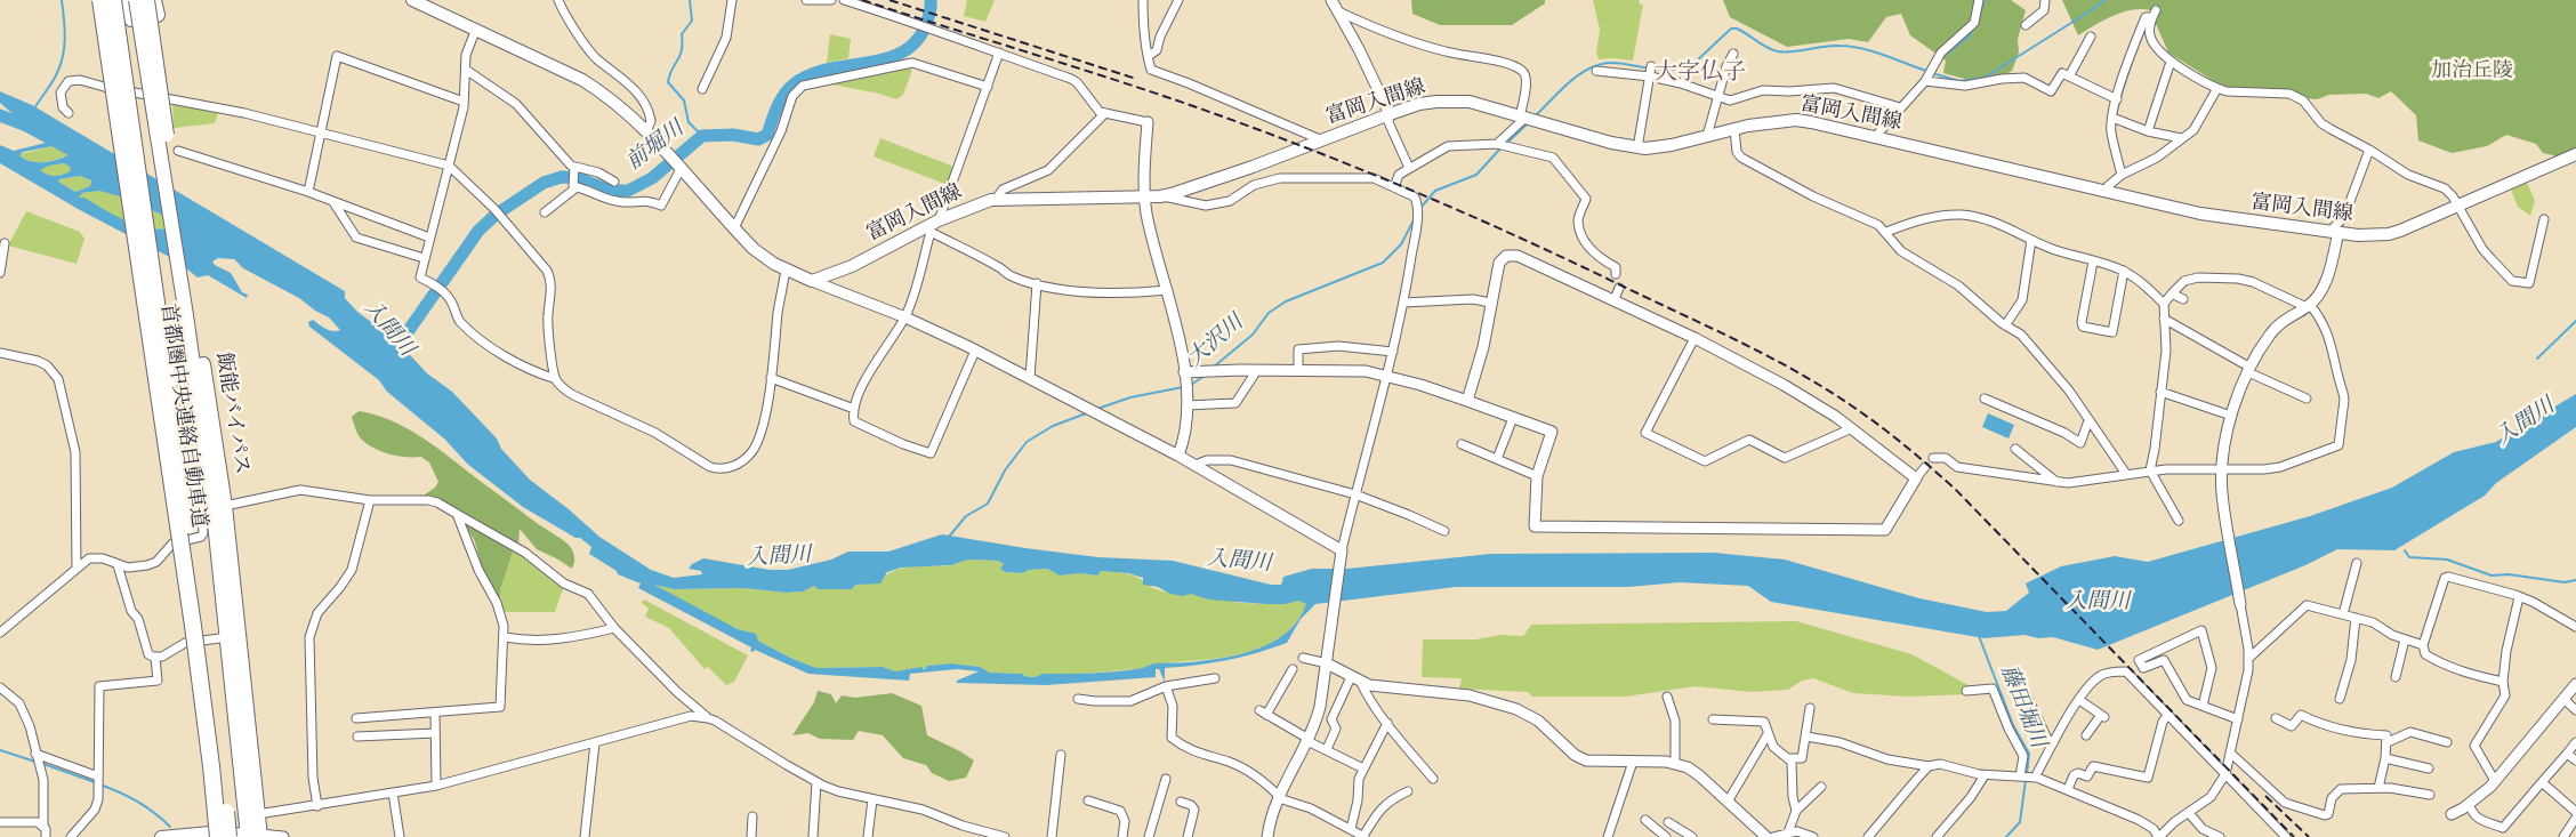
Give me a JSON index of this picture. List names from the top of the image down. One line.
{"streets":{"highway":["飯能バイパス","首都圏中央連絡自動車道"],"main road":["富岡入間線"]},"districts":["大字仏子"],"water":["前堀川","入間川","大沢川","藤田堀川"],"parks":["加治丘陵"]}
